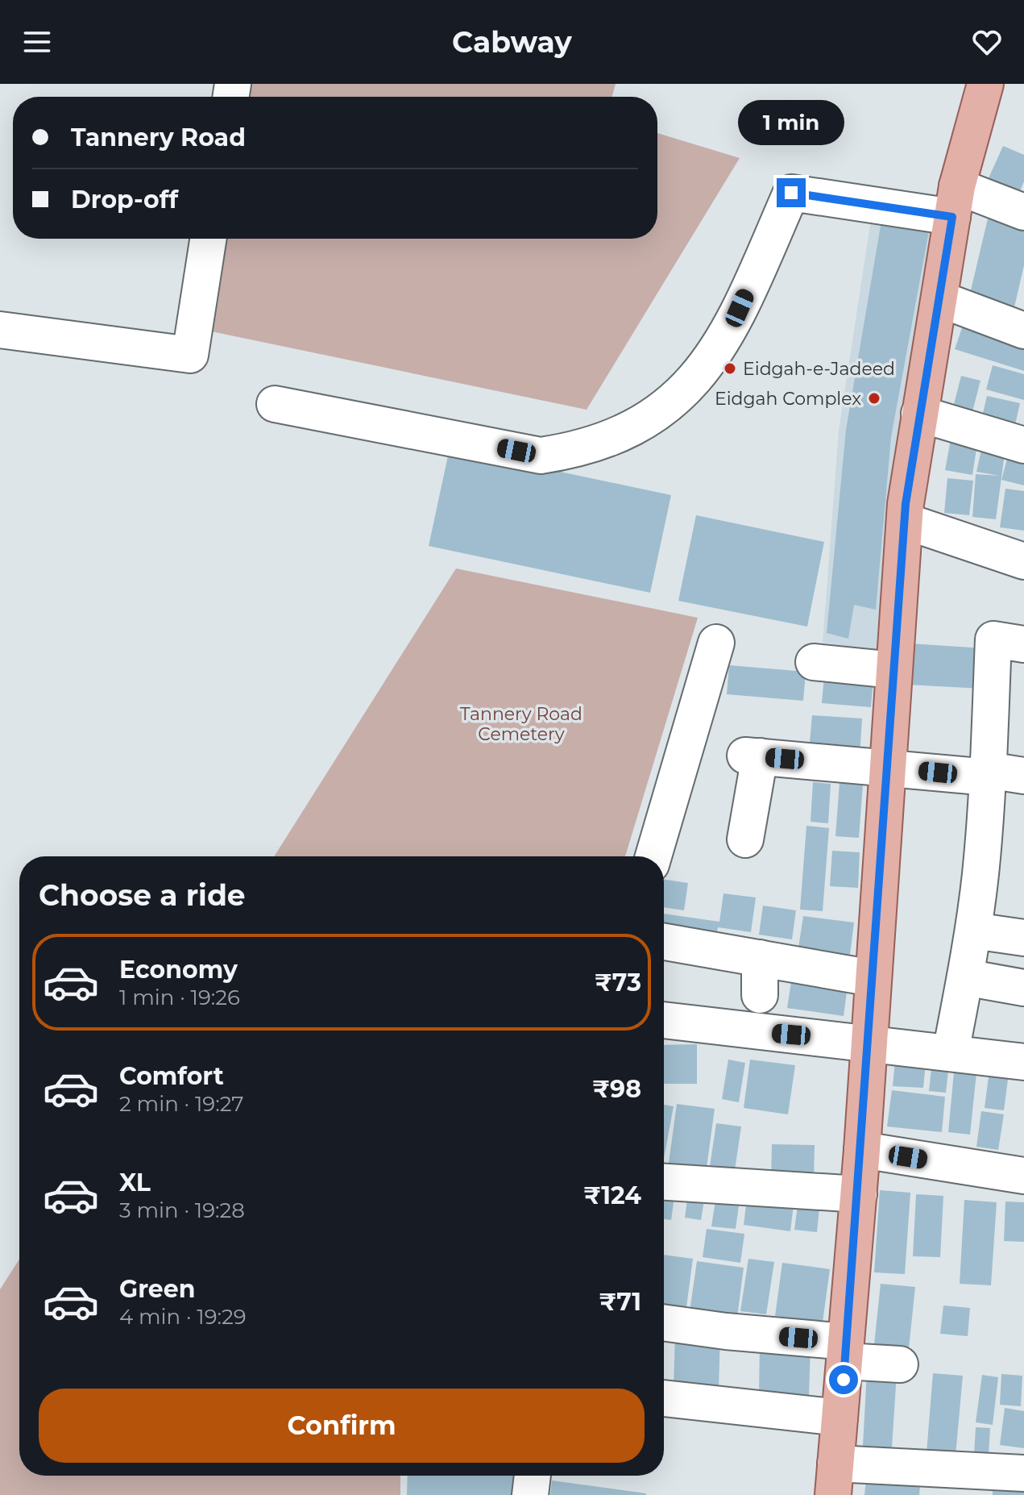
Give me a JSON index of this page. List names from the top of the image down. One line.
{"parks":["Tannery Road Cemetery"],"places":["Eidgah-e-Jadeed","Eidgah Complex"],"page":{"header":"Cabway","banner":["Tannery Road","Drop-off"],"bubble":"1 min","heading":"Choose a ride","list":[{"name":"Economy","note":"1 min · 19:26","value":"₹73"},{"name":"Comfort","note":"2 min · 19:27","value":"₹98"},{"name":"XL","note":"3 min · 19:28","value":"₹124"},{"name":"Green","note":"4 min · 19:29","value":"₹71"}],"buttons":"Confirm"}}
